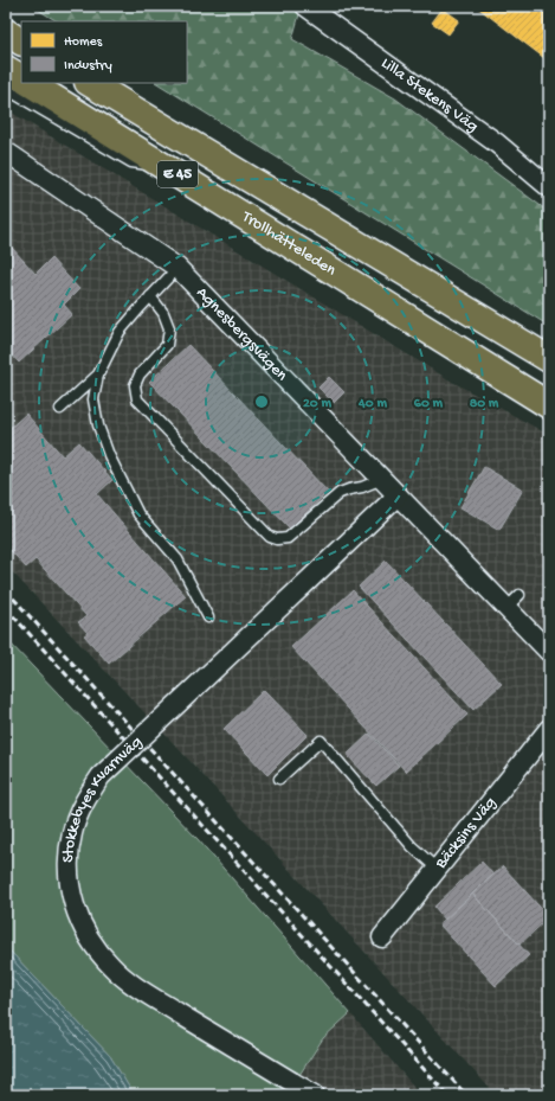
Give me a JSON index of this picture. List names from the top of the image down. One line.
{"streets":{"highway":["E 45","Trollhätteleden"],"street":["Lilla Stekens Väg","Agnesbergsvägen","Stokkebyes Kvarnväg","Bäcksins Väg"]},"crossings":[["Agnesbergsvägen","Stokkebyes Kvarnväg"]],"legend":["Homes","Industry"],"rings":["20 m","40 m","60 m","80 m"]}
